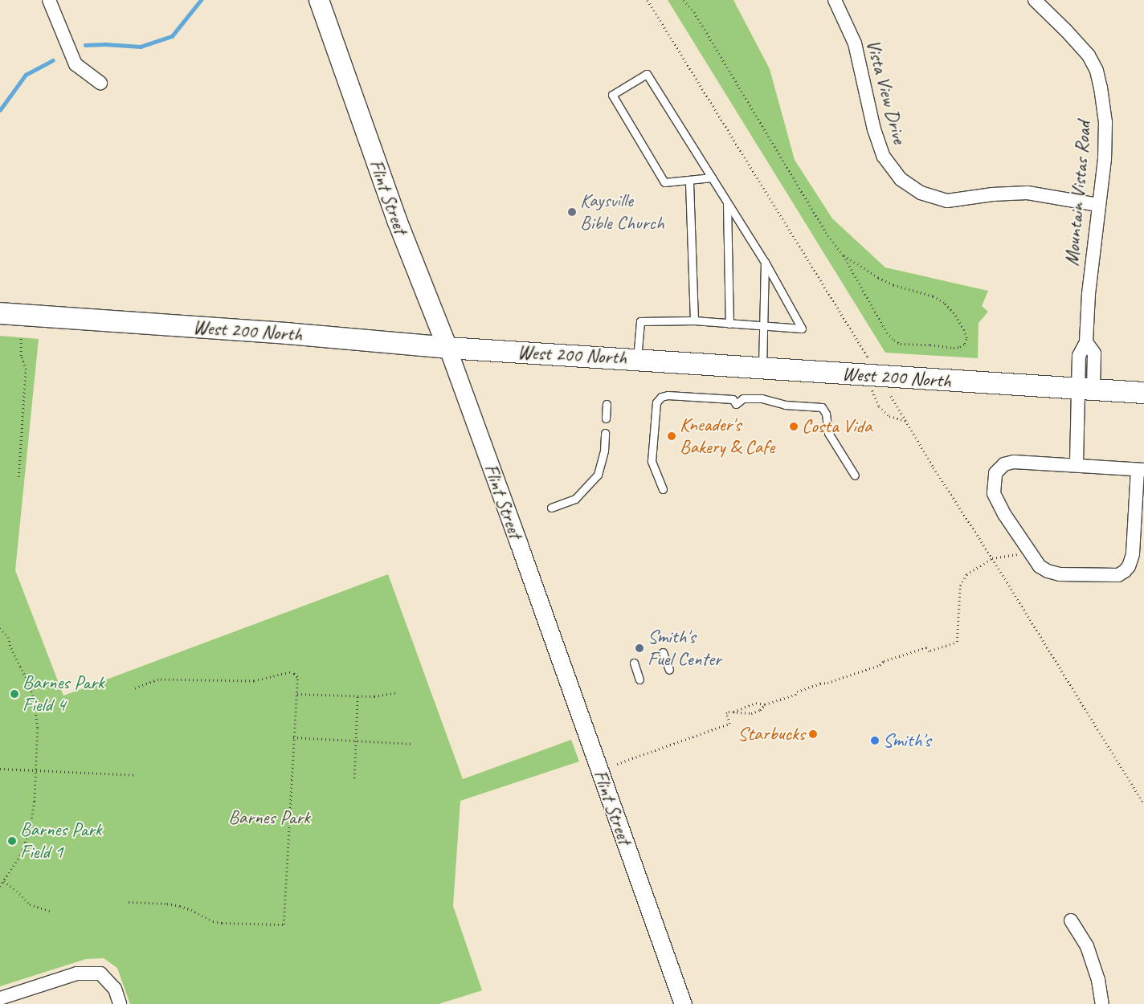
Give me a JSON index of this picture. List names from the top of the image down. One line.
{"streets":{"main road":["Flint Street","West 200 North"],"street":["Vista View Drive","Mountain Vistas Road"]},"crossings":[["Vista View Drive","Mountain Vistas Road"],["Mountain Vistas Road","West 200 North"],["Flint Street","West 200 North"]],"parks":["Barnes Park"],"places":["Kaysville Bible Church","Costa Vida","Kneader's Bakery & Cafe","Smith's Fuel Center","Barnes Park Field 4","Starbucks","Smith's","Barnes Park Field 1"]}
